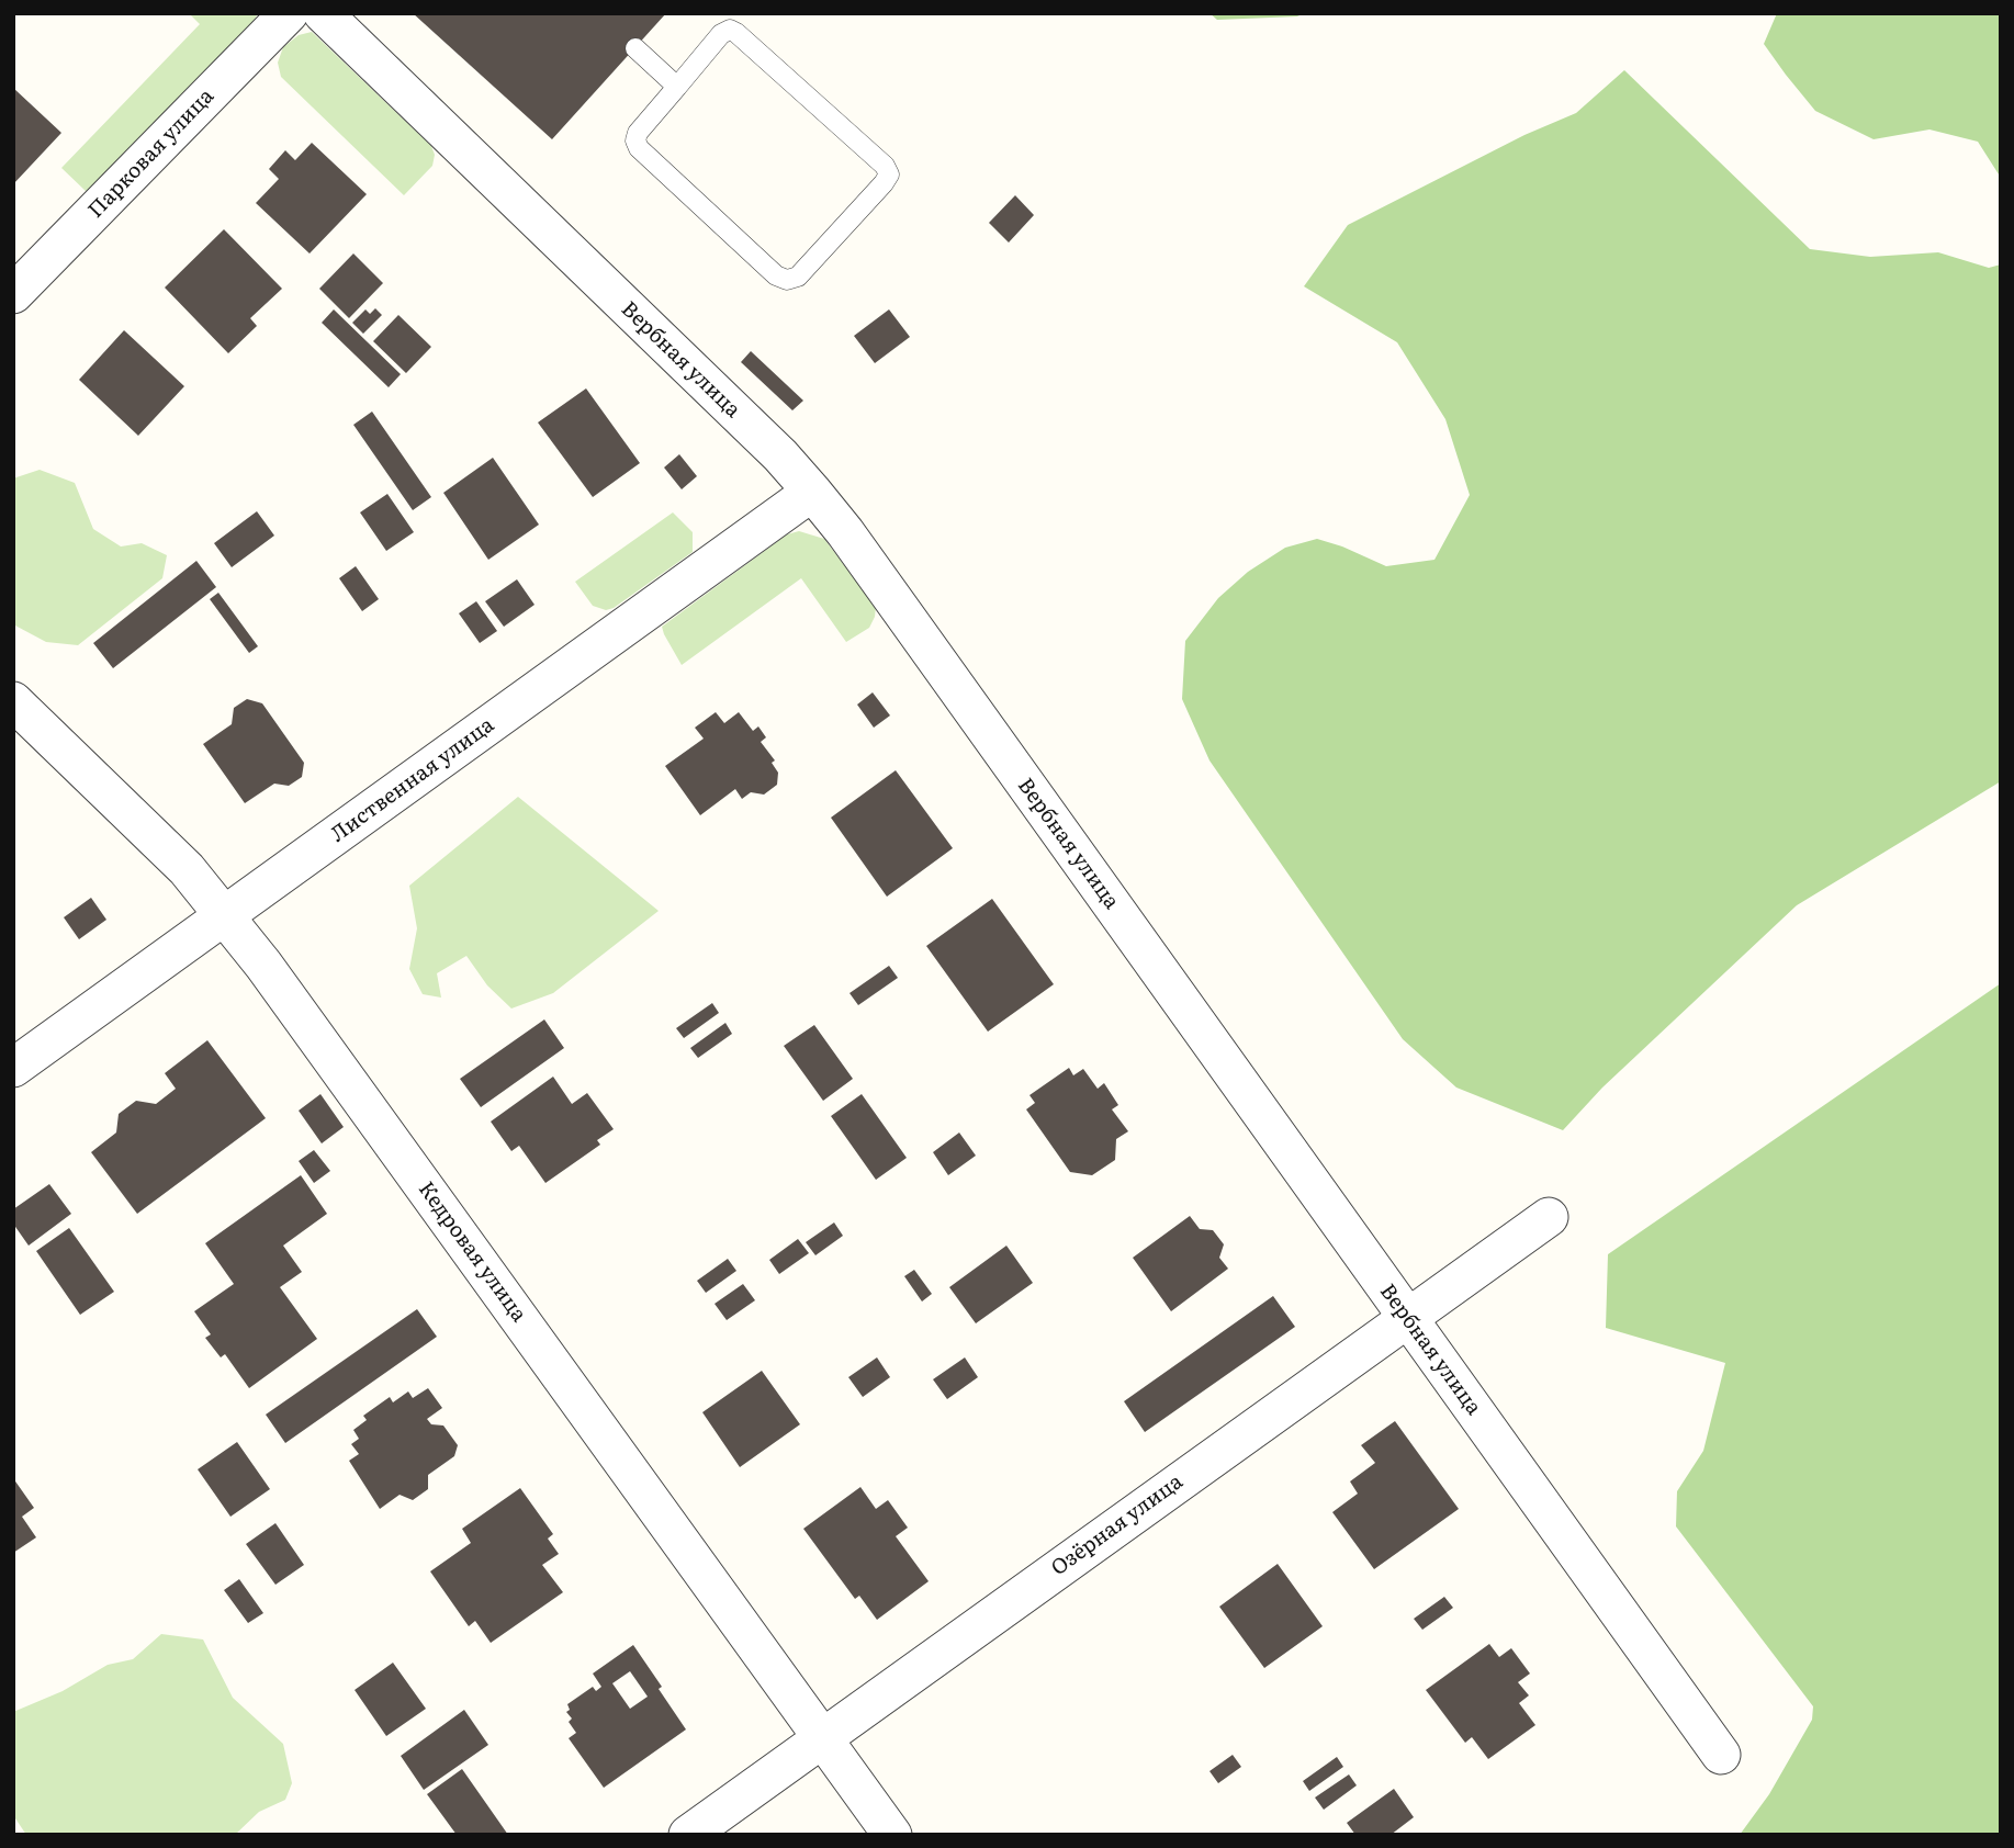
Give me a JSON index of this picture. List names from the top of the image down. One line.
{"streets":{"street":["Парковая улица","Вербная улица","Лиственная улица","Кедровая улица","Озёрная улица"]},"crossings":[["Вербная улица","Лиственная улица"],["Вербная улица","Озёрная улица"],["Лиственная улица","Кедровая улица"],["Кедровая улица","Озёрная улица"]]}
